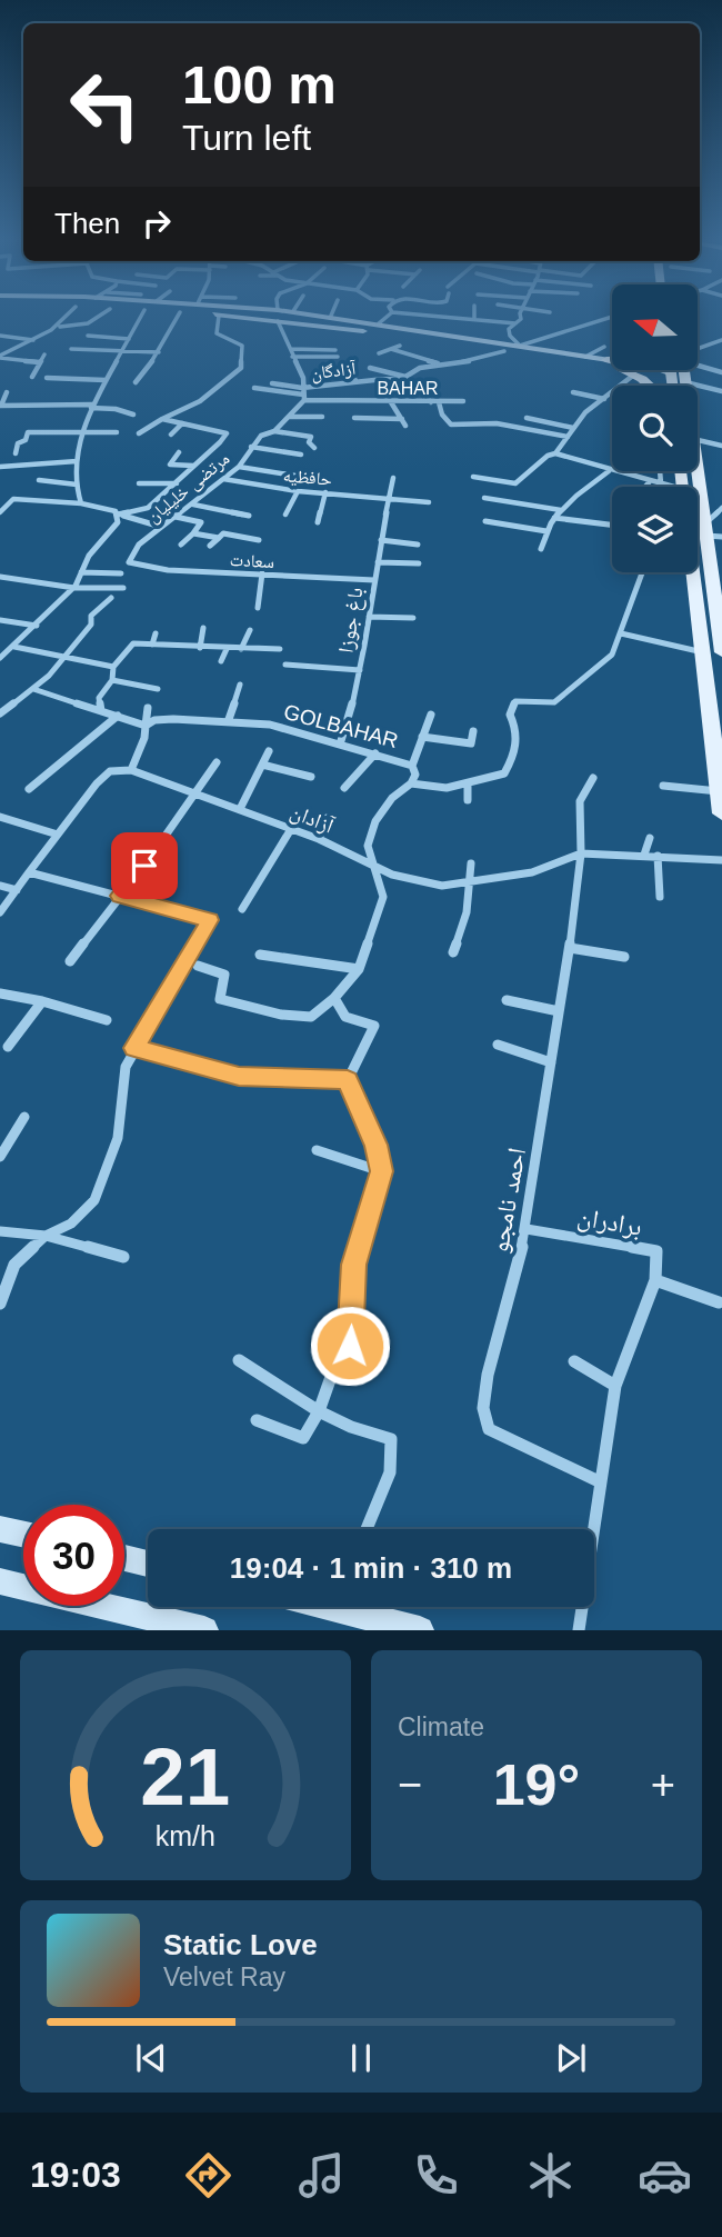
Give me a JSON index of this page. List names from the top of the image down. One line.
{"streets":{"street":["آزادگان","BAHAR","حافظیه","مرتضی خلیلیان","سعادت","باغ جوزا","GOLBAHAR","آزادان","احمد نامجو","برادران"]},"crossings":[["آزادگان","BAHAR"],["آزادگان","مرتضی خلیلیان"],["BAHAR","مرتضی خلیلیان"],["حافظیه","مرتضی خلیلیان"],["حافظیه","باغ جوزا"],["مرتضی خلیلیان","سعادت"],["سعادت","باغ جوزا"],["باغ جوزا","GOLBAHAR"],["آزادان","احمد نامجو"],["احمد نامجو","برادران"]],"north":"left","page":{"turn":["100 m","Turn left"],"then":"Then","limit":"30","trip":"19:04 · 1 min · 310 m","tile":"Climate","heat":["−","19°","+"],"song":["Static Love","Velvet Ray"],"tabs":"19:03","gauge":["21","km/h"]}}
